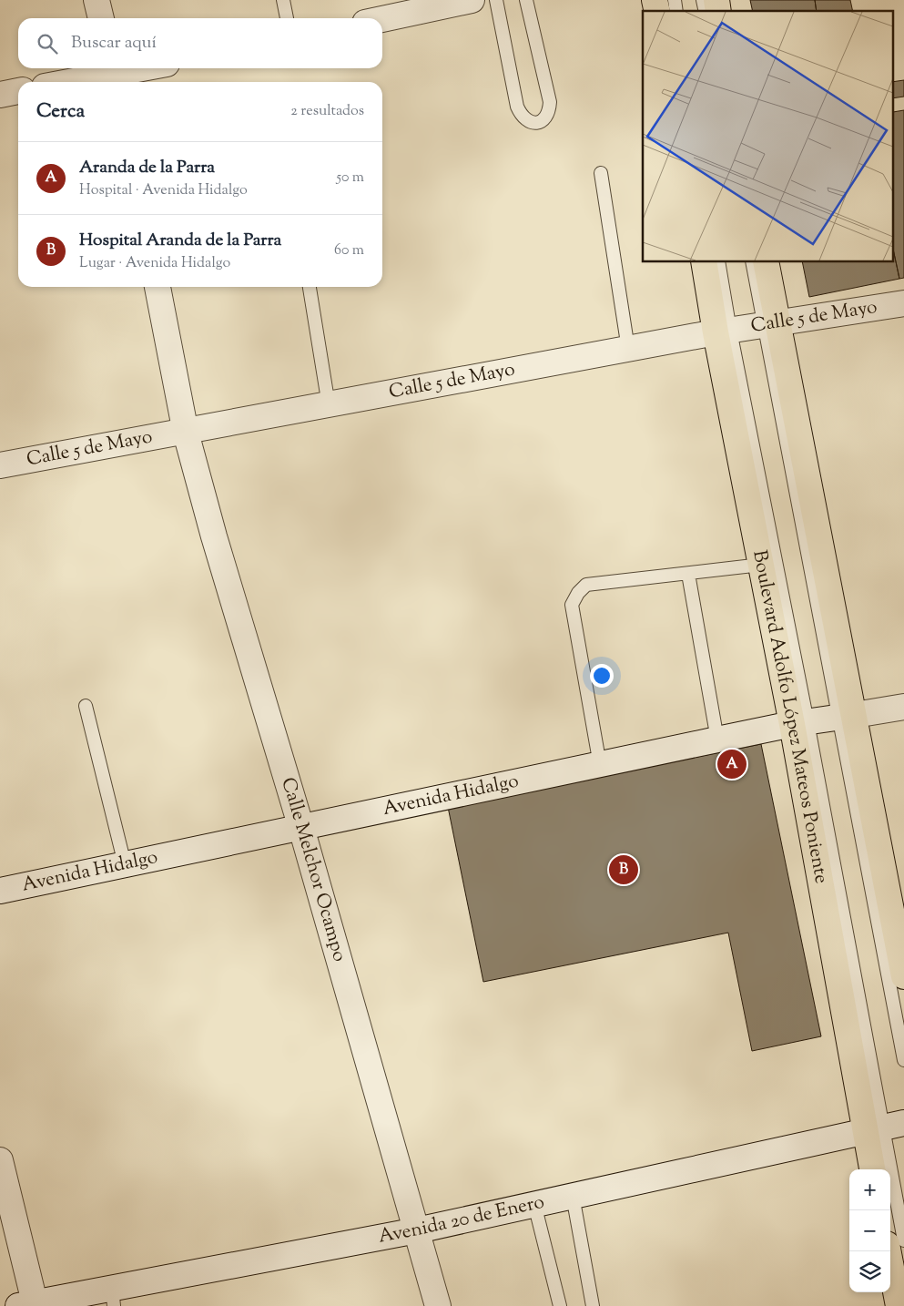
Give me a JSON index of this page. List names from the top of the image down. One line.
{"streets":{"main road":["Boulevard Adolfo López Mateos Poniente"],"street":["Calle 5 de Mayo","Avenida Hidalgo","Calle Melchor Ocampo","Avenida 20 de Enero"]},"crossings":[["Calle 5 de Mayo","Boulevard Adolfo López Mateos Poniente"],["Calle 5 de Mayo","Calle Melchor Ocampo"],["Boulevard Adolfo López Mateos Poniente","Avenida Hidalgo"],["Boulevard Adolfo López Mateos Poniente","Avenida 20 de Enero"],["Avenida Hidalgo","Calle Melchor Ocampo"],["Calle Melchor Ocampo","Avenida 20 de Enero"]],"page":{"search":"Buscar aquí","heading":["Cerca","2 resultados"],"list":[{"mark":"A","name":"Aranda de la Parra","note":"Hospital · Avenida Hidalgo","value":"50 m"},{"mark":"B","name":"Hospital Aranda de la Parra","note":"Lugar · Avenida Hidalgo","value":"60 m"}],"pins":["A","B"],"map_buttons":["+","−"]}}
